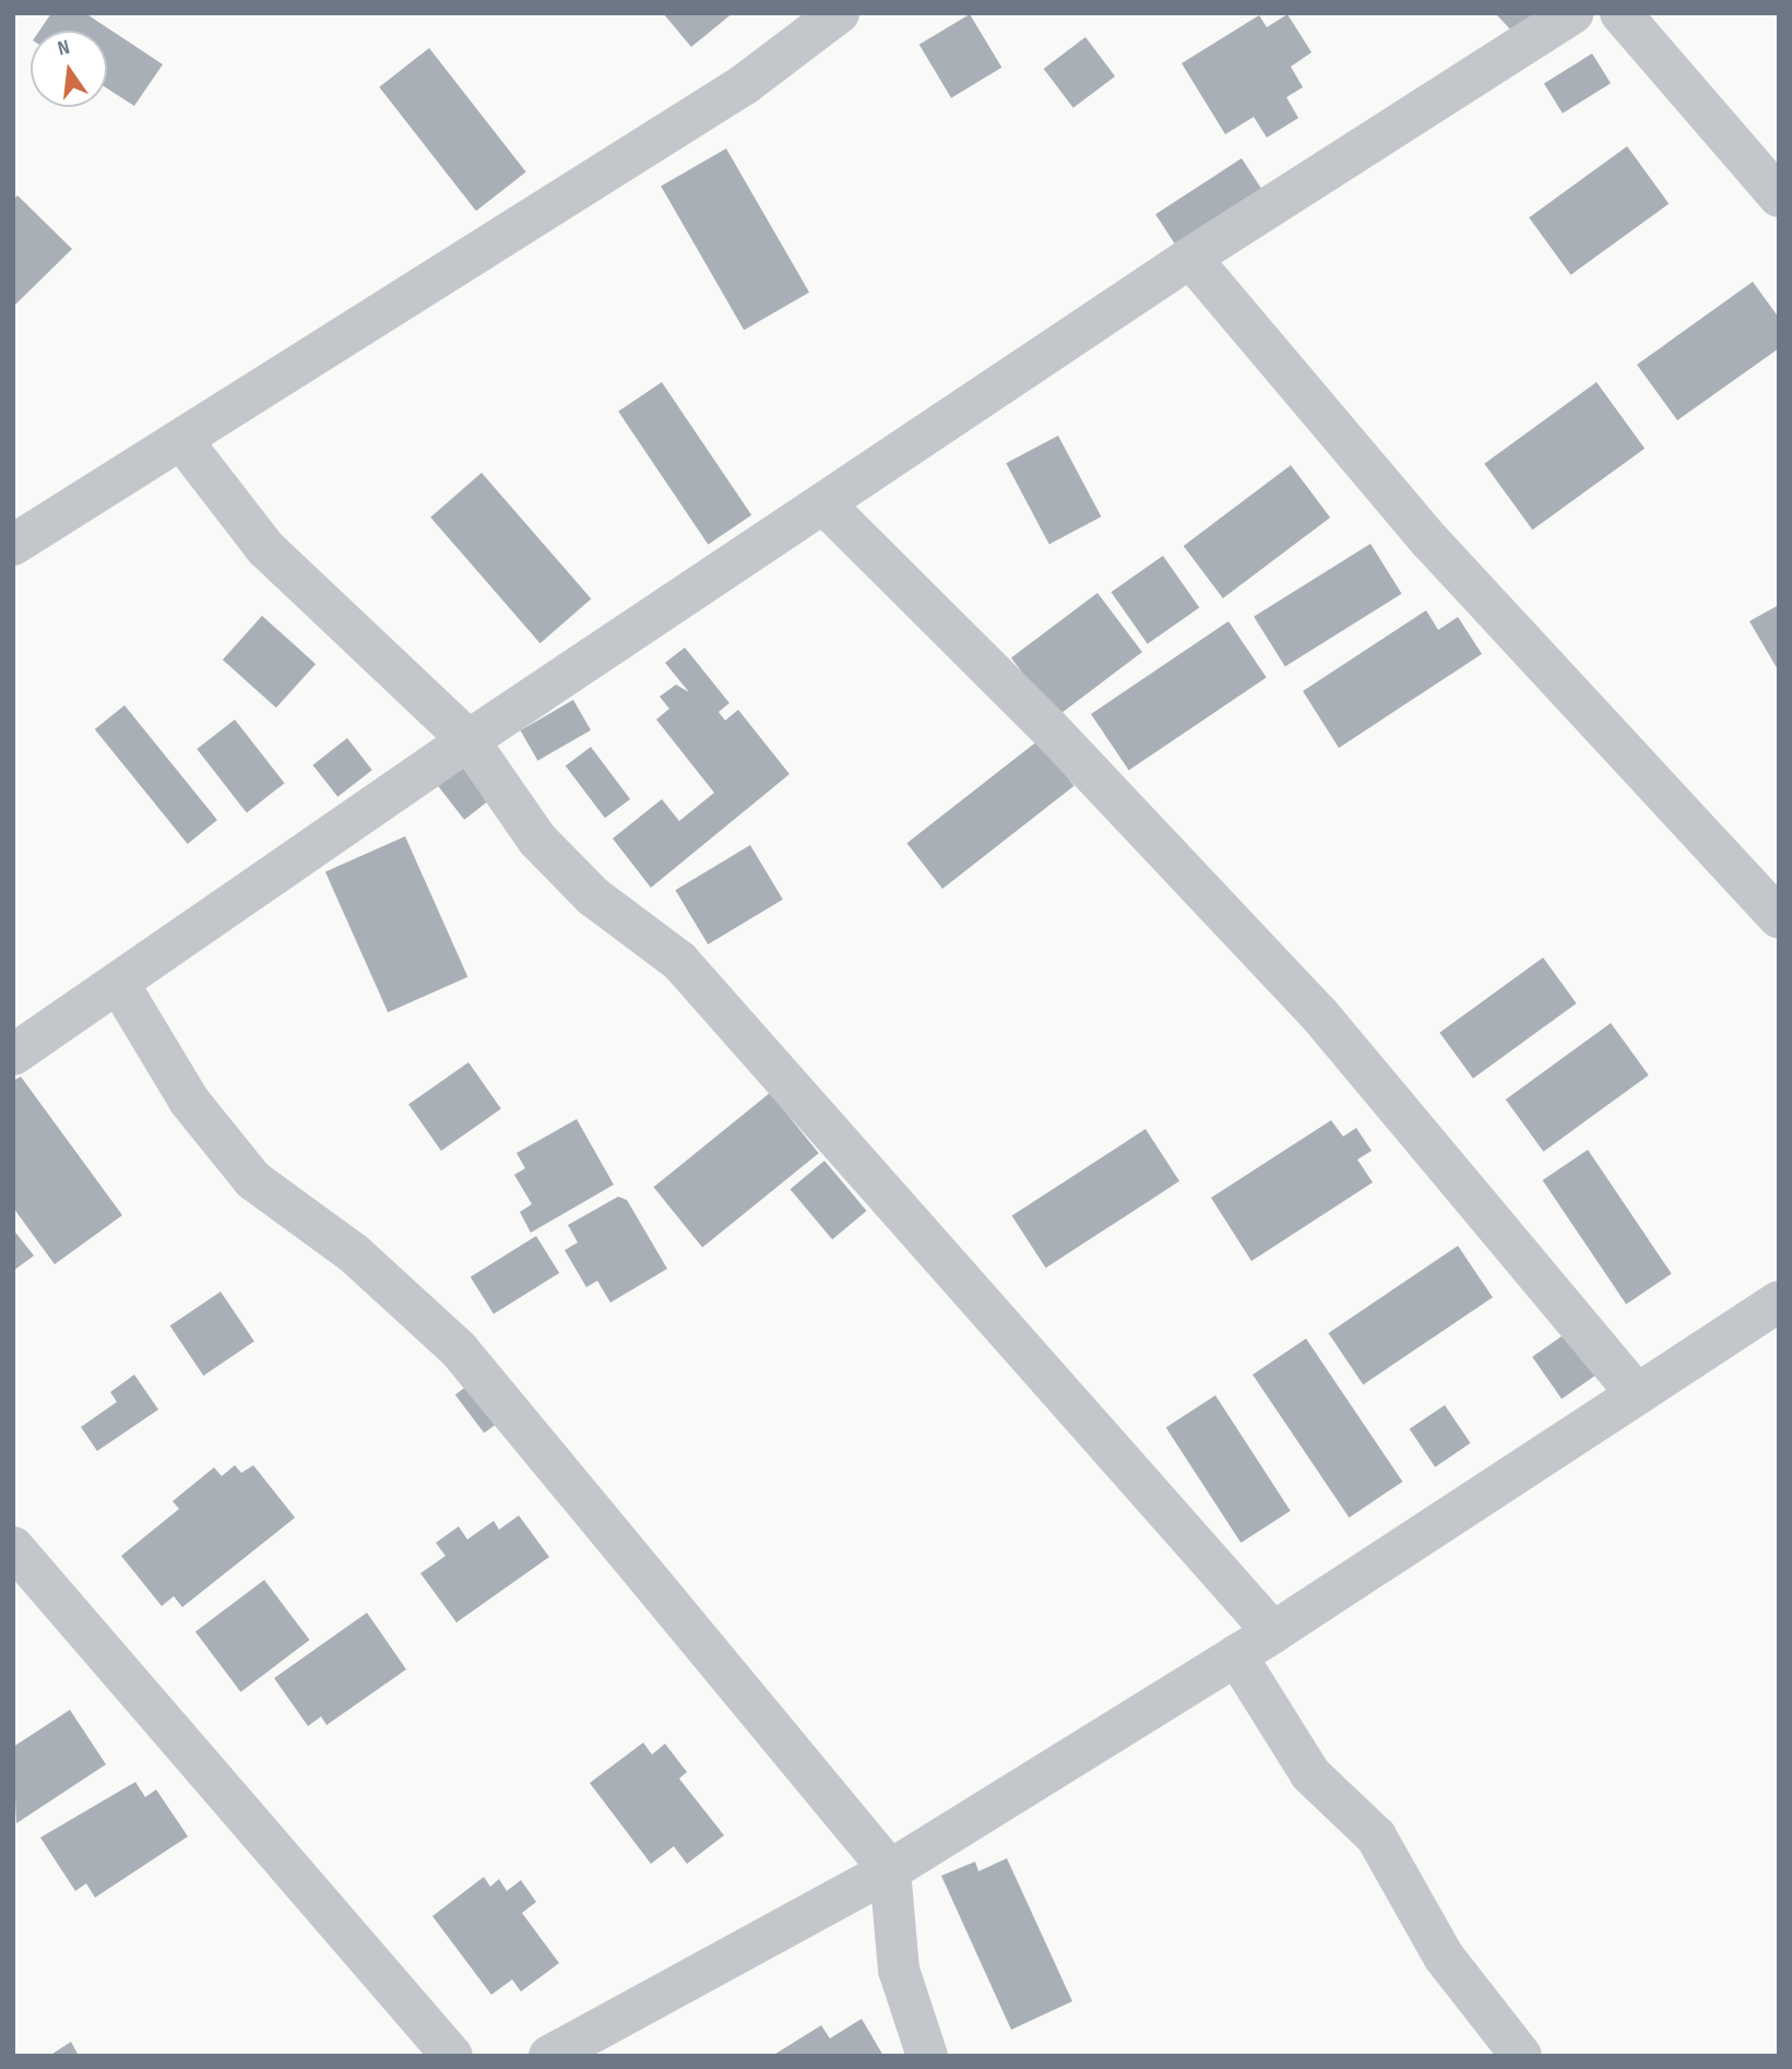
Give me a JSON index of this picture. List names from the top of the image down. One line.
{"north":"top"}
